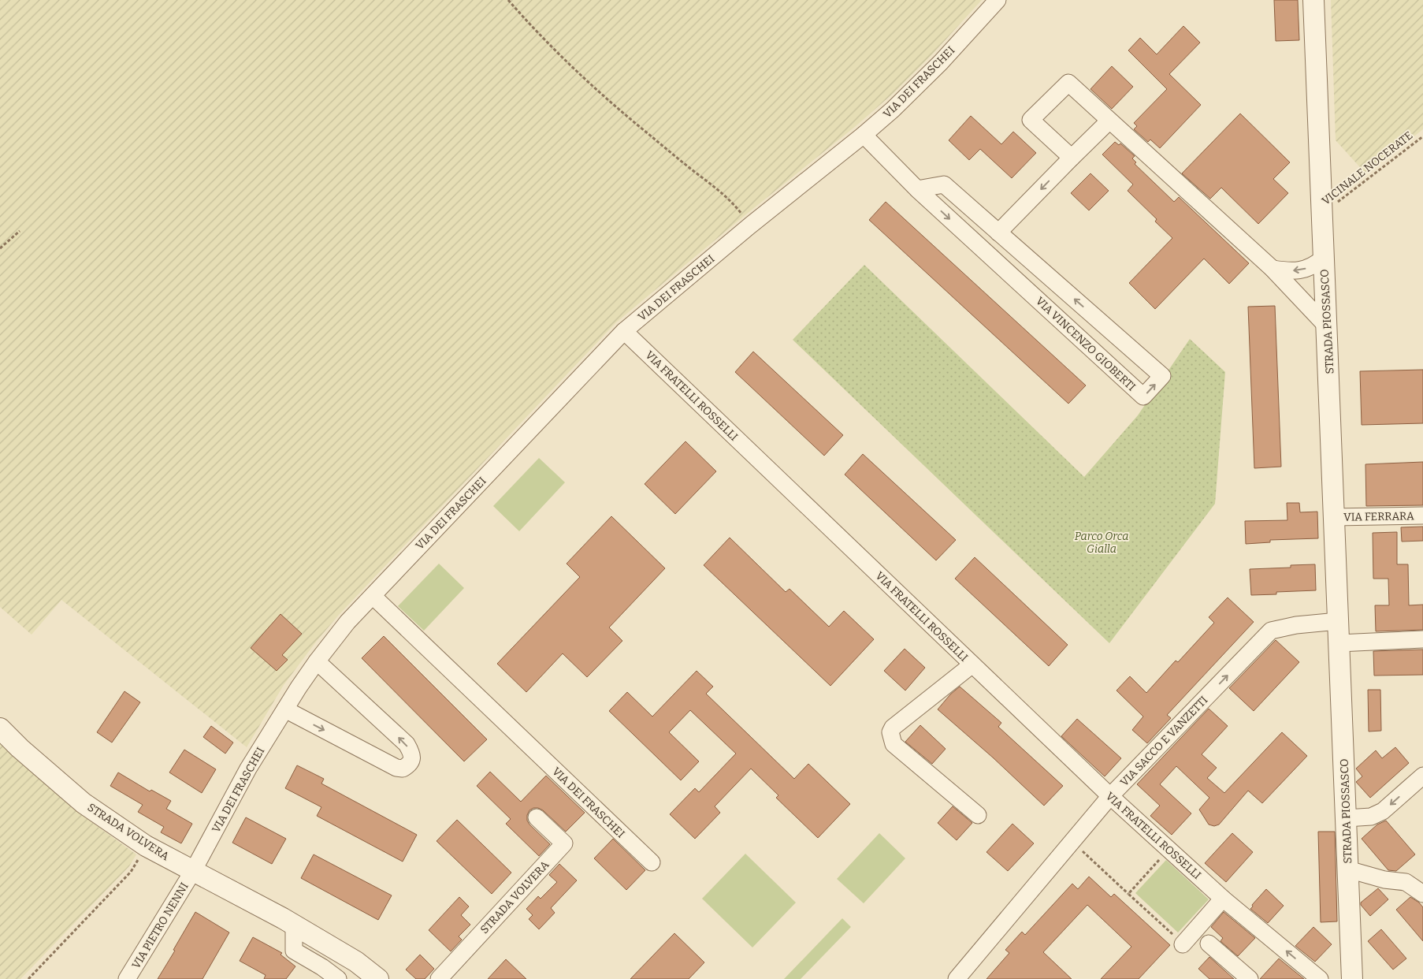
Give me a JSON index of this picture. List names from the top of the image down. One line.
{"streets":{"street":["VIA DEI FRASCHEI","STRADA PIOSSASCO","VIA VINCENZO GIOBERTI","VIA FRATELLI ROSSELLI","VIA FERRARA","VIA SACCO E VANZETTI","STRADA VOLVERA","VIA PIETRO NENNI"],"path":["VICINALE NOCERATE"]},"crossings":[["VIA DEI FRASCHEI","VIA VINCENZO GIOBERTI"],["VIA DEI FRASCHEI","VIA FRATELLI ROSSELLI"],["VIA DEI FRASCHEI","STRADA VOLVERA"],["VIA DEI FRASCHEI","VIA PIETRO NENNI"],["VICINALE NOCERATE","STRADA PIOSSASCO"],["STRADA PIOSSASCO","VIA FERRARA"],["STRADA PIOSSASCO","VIA SACCO E VANZETTI"],["VIA FRATELLI ROSSELLI","VIA SACCO E VANZETTI"],["STRADA VOLVERA","VIA PIETRO NENNI"]],"one_way":["VIA SACCO E VANZETTI"],"parks":["Parco Orca Gialla"]}
